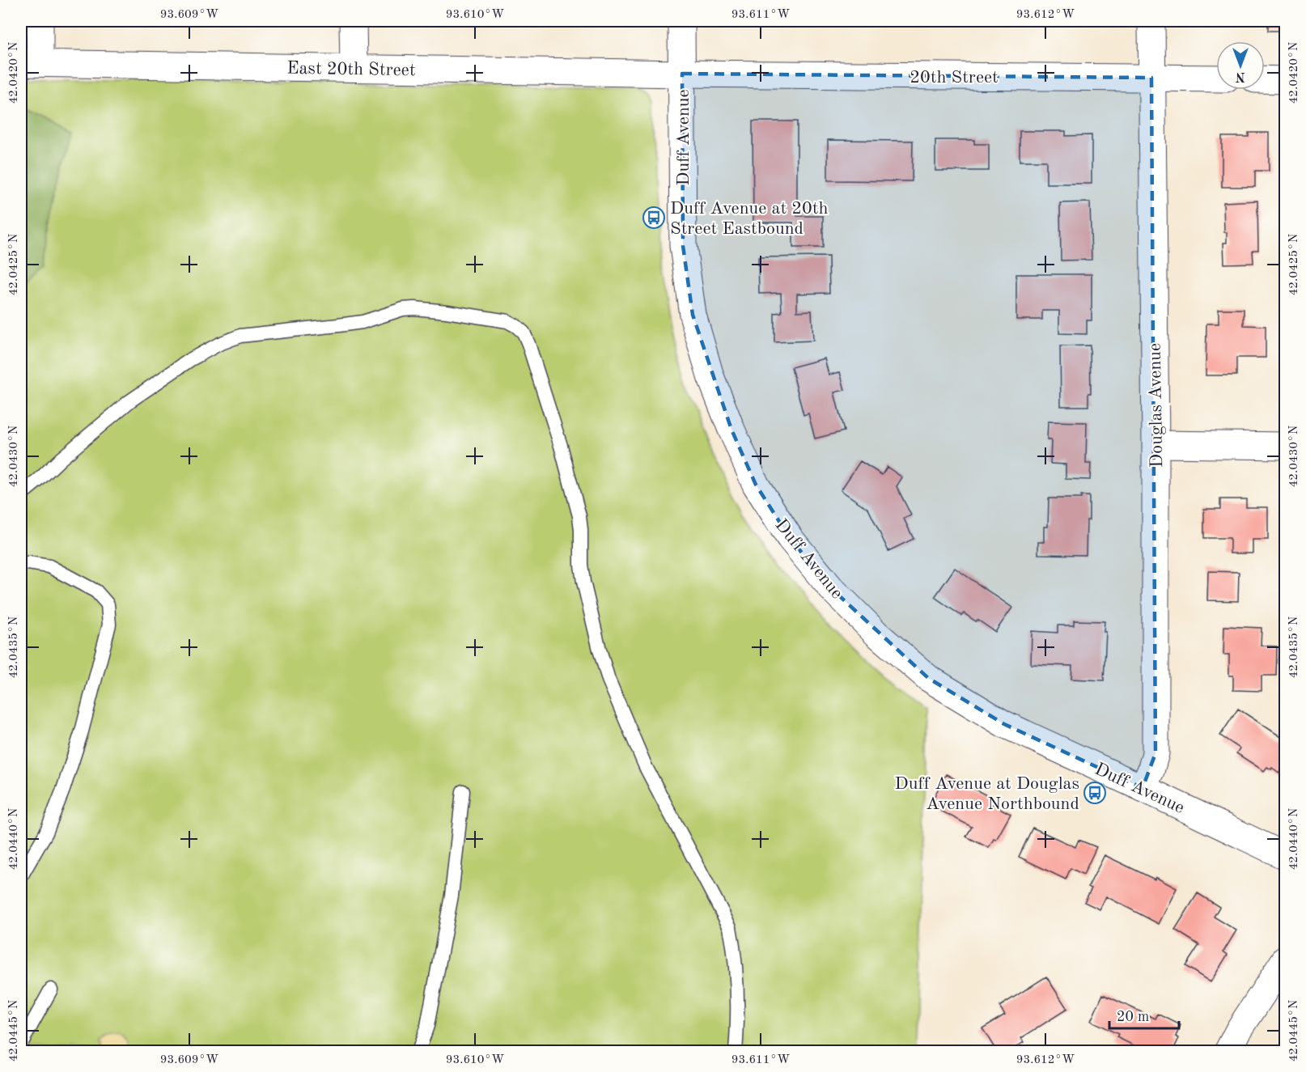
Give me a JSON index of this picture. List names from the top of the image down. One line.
{"streets":{"street":["East 20th Street","20th Street","Duff Avenue","Douglas Avenue"]},"crossings":[["East 20th Street","20th Street"],["East 20th Street","Duff Avenue"],["20th Street","Duff Avenue"],["20th Street","Douglas Avenue"],["Duff Avenue","Douglas Avenue"]],"places":{"bus stop":["Duff Avenue at 20th Street Eastbound","Duff Avenue at Douglas Avenue Northbound"]},"scale_bar":"20 m","north":"bottom","coordinates":["93.609°W","93.610°W","93.611°W","93.612°W","42.0420°N","42.0425°N","42.0430°N","42.0435°N","42.0440°N","42.0445°N"]}
